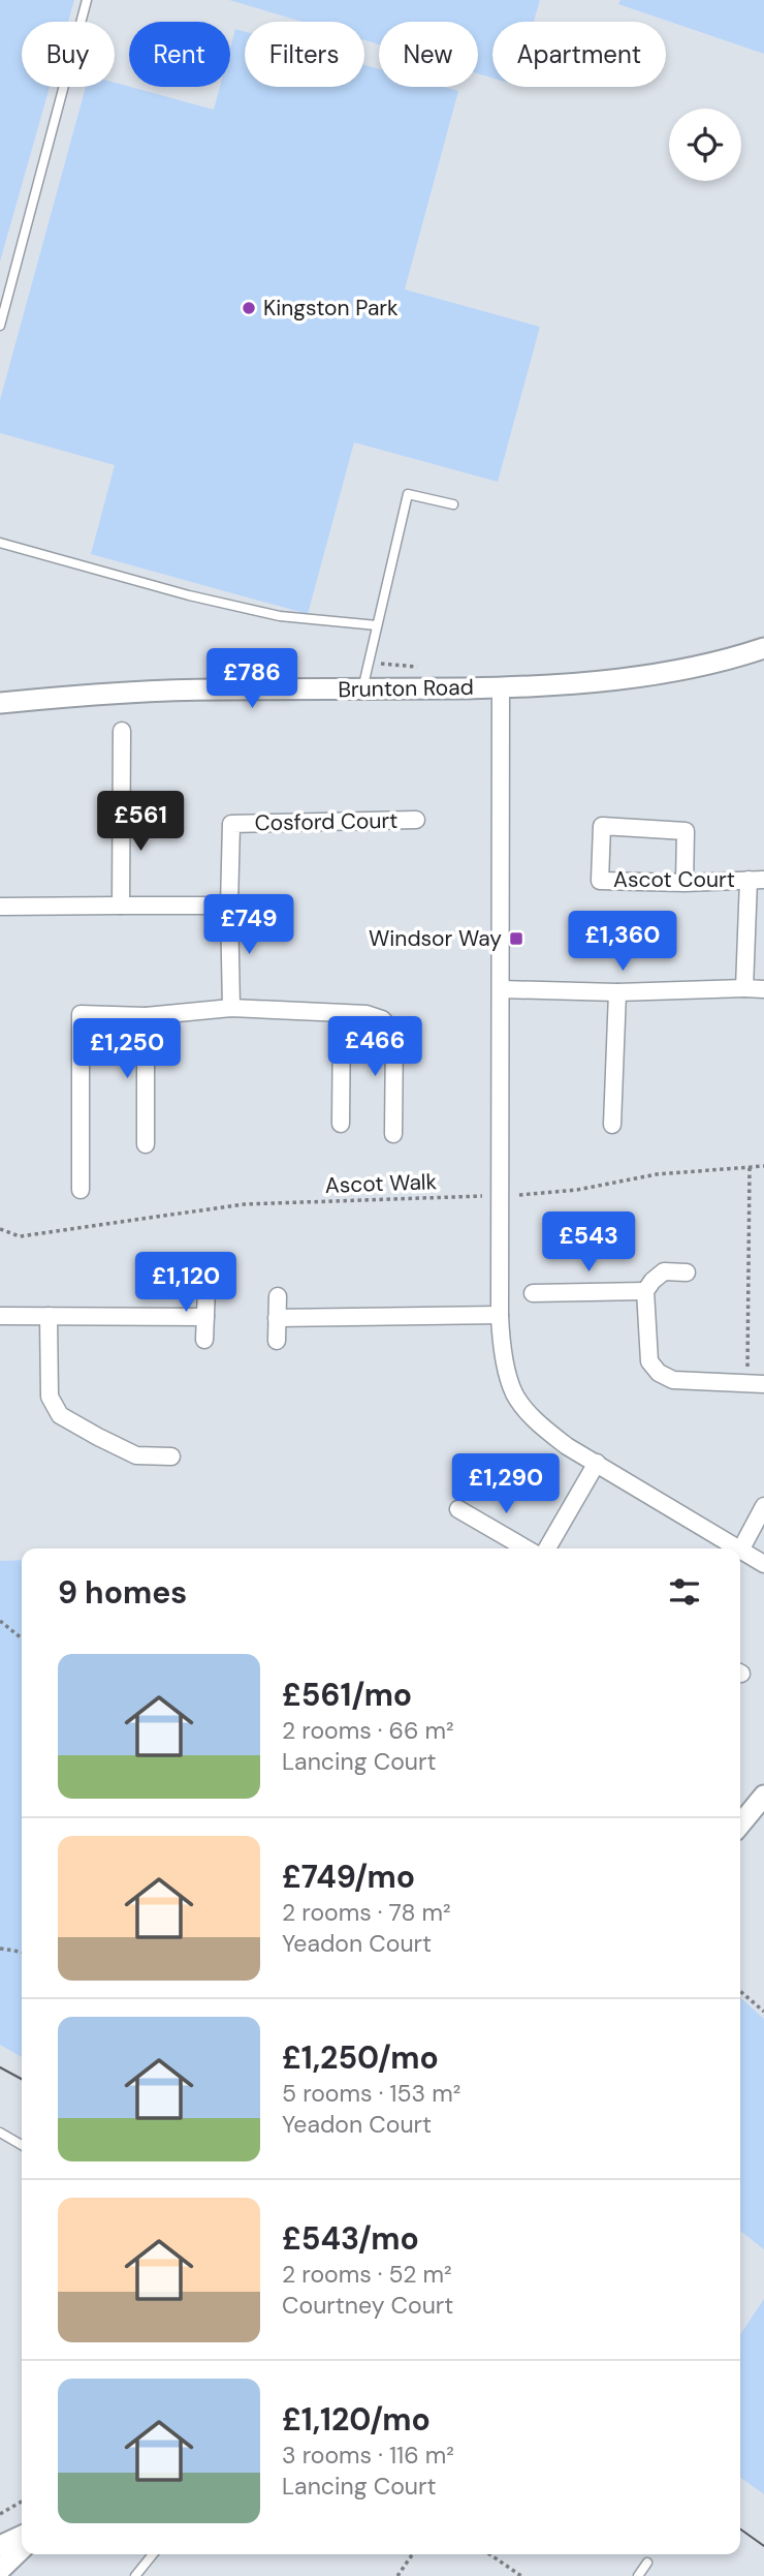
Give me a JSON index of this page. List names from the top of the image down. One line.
{"streets":{"street":["Brunton Road","Cosford Court","Ascot Court"],"path":["Ascot Walk"]},"places":{"other":["Kingston Park"],"transit":["Windsor Way"]},"page":{"chip":["Buy","Rent","Filters","New","Apartment"],"price":["£786","£561","£749","£1,360","£466","£1,250","£543","£1,120","£1,290"],"heading":"9 homes","list":[{"name":"£561/mo","note":"2 rooms · 66 m² · Lancing Court"},{"name":"£749/mo","note":"2 rooms · 78 m² · Yeadon Court"},{"name":"£1,250/mo","note":"5 rooms · 153 m² · Yeadon Court"},{"name":"£543/mo","note":"2 rooms · 52 m² · Courtney Court"},{"name":"£1,120/mo","note":"3 rooms · 116 m² · Lancing Court"}]}}
